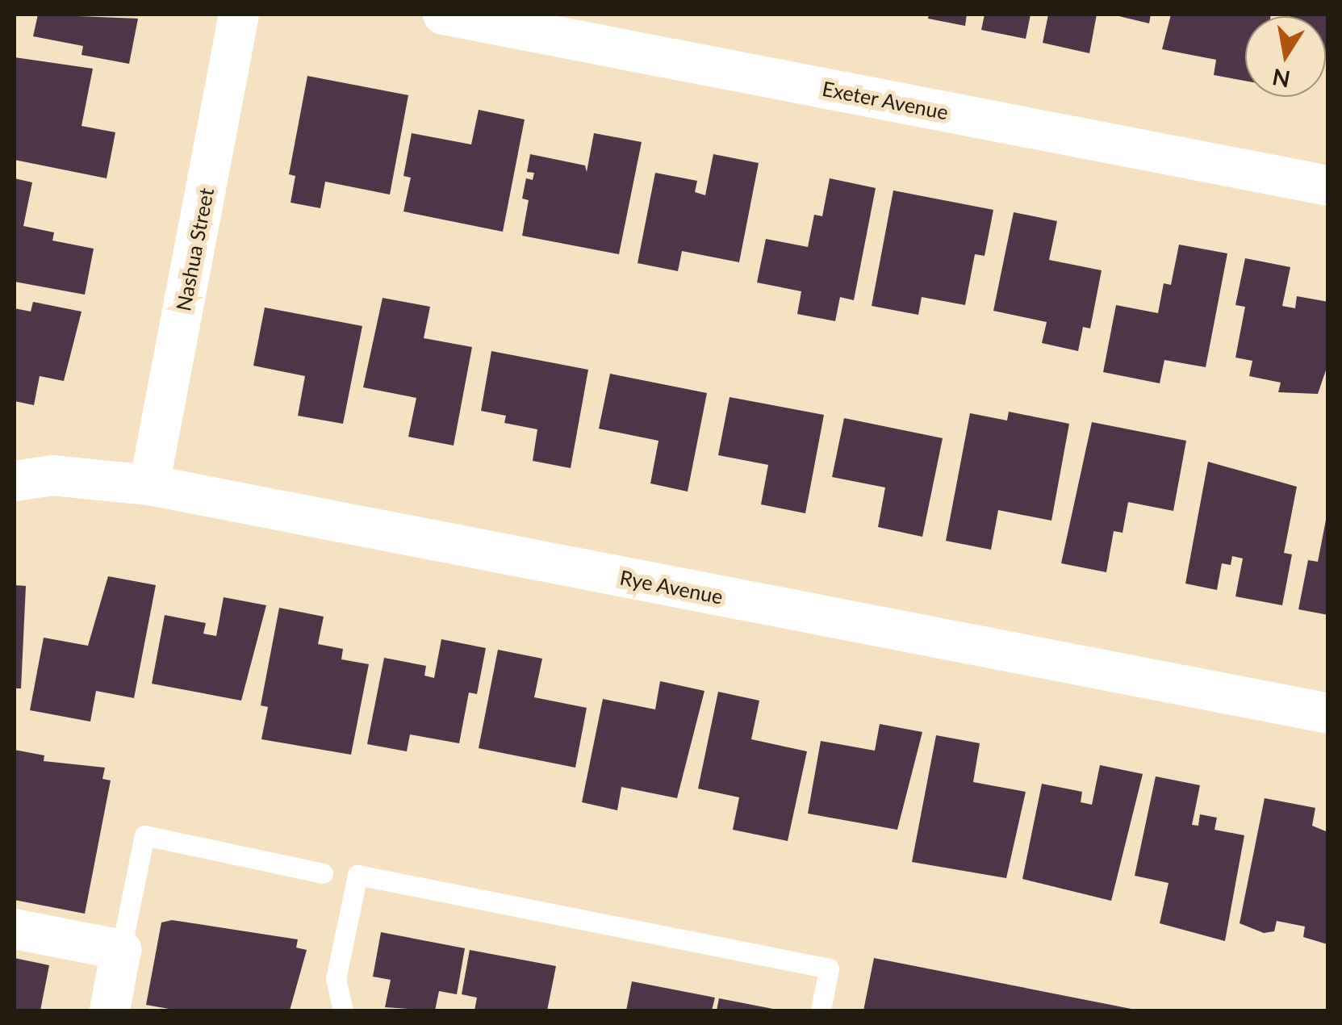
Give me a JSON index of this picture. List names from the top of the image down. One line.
{"streets":{"street":["Exeter Avenue","Nashua Street","Rye Avenue"]},"crossings":[["Nashua Street","Rye Avenue"]],"north":"bottom"}
